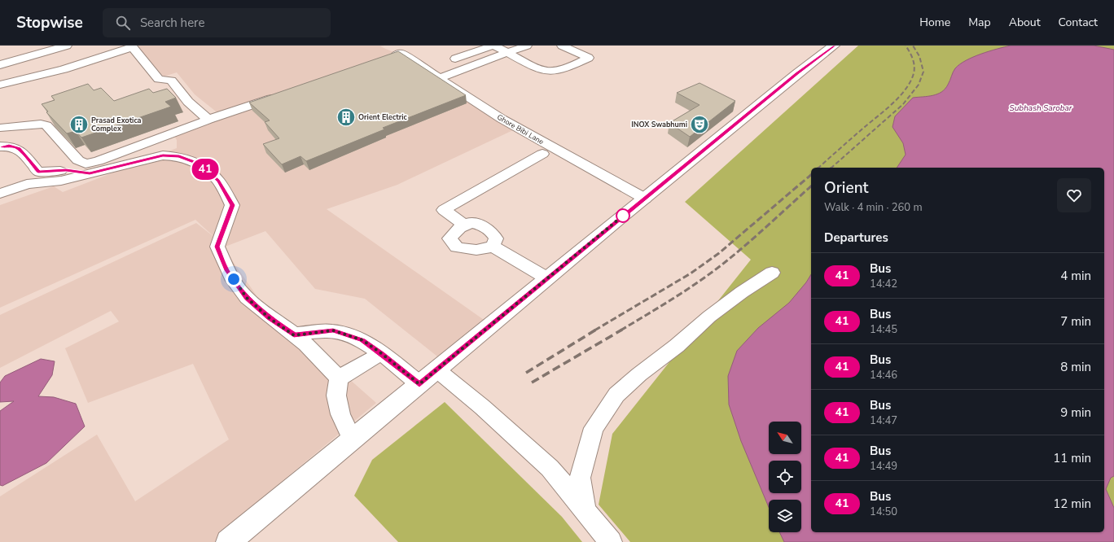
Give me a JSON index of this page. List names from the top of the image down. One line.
{"streets":{"street":["Ghore Bibi Lane"]},"water":["Subhash Sarobar"],"places":{"building":["Orient Electric","Prasad Exotica Complex"],"theatre":["INOX Swabhumi"]},"lines":["bus line 41"],"north":"top left","page":{"header":"Stopwise","search":"Search here","nav":["Home","Map","About","Contact"],"on_map":"41","heading":[["Orient","Walk · 4 min · 260 m"],"Departures"],"list":[{"mark":"41","name":"Bus","note":"14:42","value":"4 min"},{"mark":"41","name":"Bus","note":"14:45","value":"7 min"},{"mark":"41","name":"Bus","note":"14:46","value":"8 min"},{"mark":"41","name":"Bus","note":"14:47","value":"9 min"},{"mark":"41","name":"Bus","note":"14:49","value":"11 min"},{"mark":"41","name":"Bus","note":"14:50","value":"12 min"}]}}
